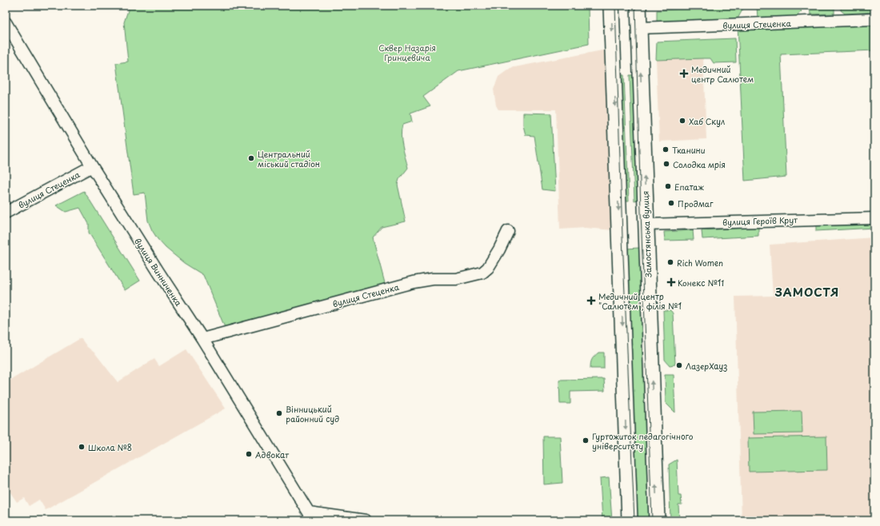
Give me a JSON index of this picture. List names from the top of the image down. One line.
{"streets":{"main road":["Замостянська вулиця"],"street":["вулиця Стеценка","вулиця Героїв Крут","вулиця Винниченка"]},"crossings":[["вулиця Стеценка","Замостянська вулиця"],["вулиця Стеценка","вулиця Винниченка"],["вулиця Героїв Крут","Замостянська вулиця"]],"districts":["ЗАМОСТЯ"],"parks":["Сквер Назарія Гринцевича"],"places":{"health":["Медичний центр Салютем","Конекс №11","Медичний центр \"Салютем\", філія №1"],"other":["Хаб Скул","Тканини","Центральний міський стадіон","Солодка мрія","Епатаж","Продмаг","Rich Women","ЛазерХауз","Вінницький районний суд","Гуртожиток педагогічного університету","Школа №8","Адвокат"]}}
